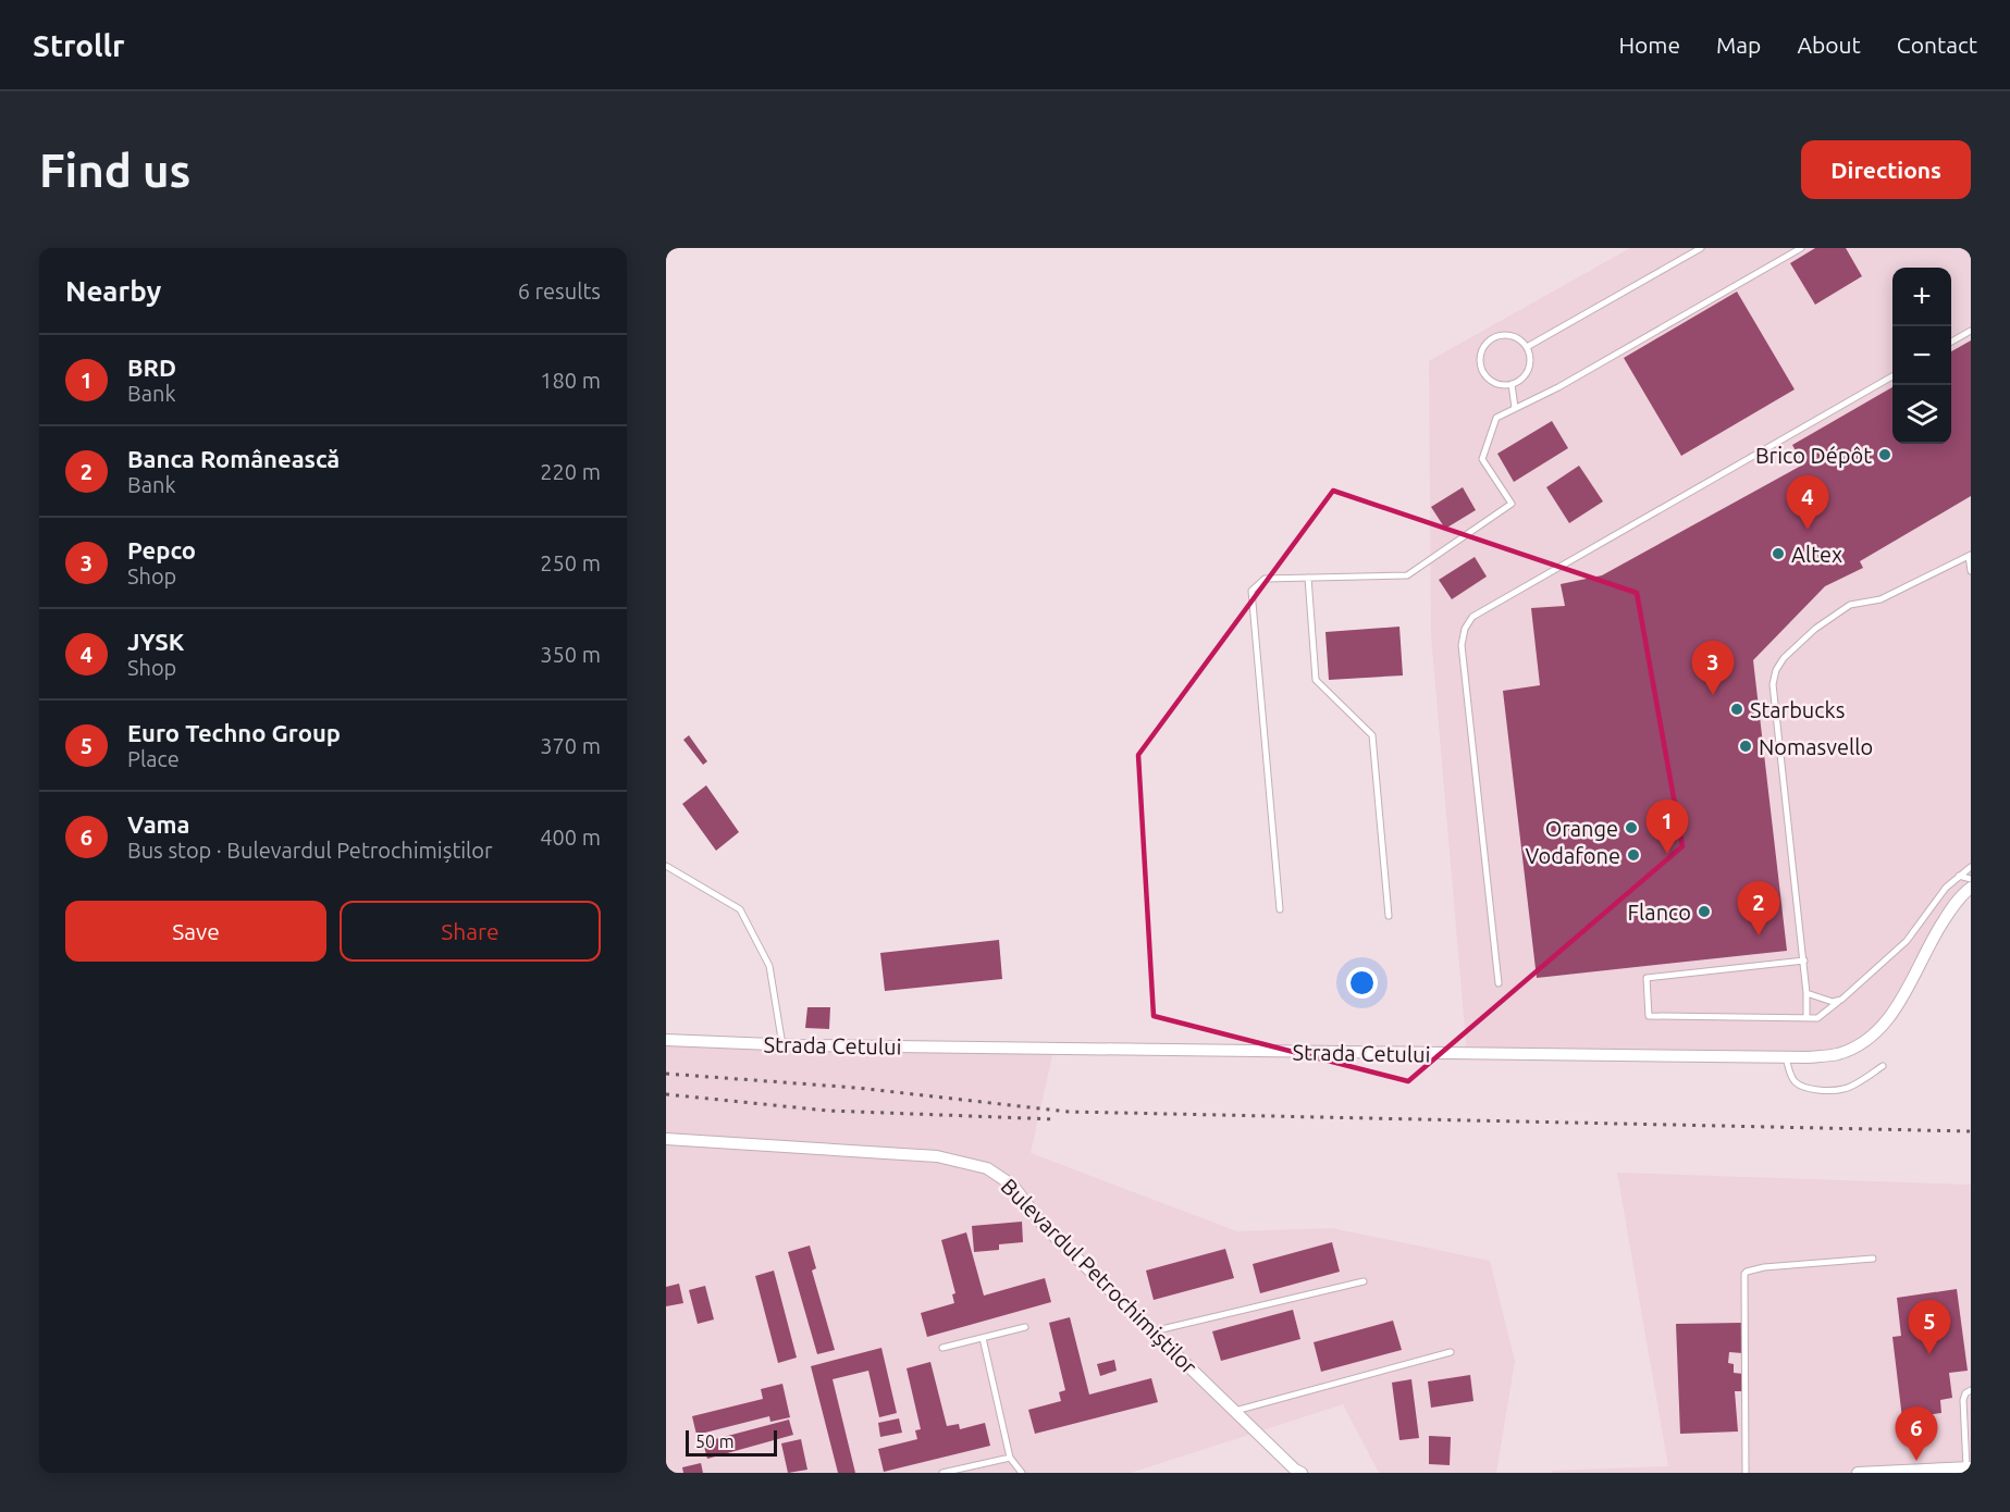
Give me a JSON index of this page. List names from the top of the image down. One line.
{"streets":{"street":["Strada Cetului","Bulevardul Petrochimiștilor"]},"places":["Brico Dépôt","Altex","Starbucks","Nomasvello","Orange","Vodafone","Flanco"],"scale_bar":"50 m","page":{"header":"Strollr","nav":["Home","Map","About","Contact"],"buttons":["Directions",["Save","Share"]],"title":"Find us","heading":["Nearby","6 results"],"map_buttons":["+","−"],"list":[{"mark":"1","name":"BRD","note":"Bank","value":"180 m"},{"mark":"2","name":"Banca Românească","note":"Bank","value":"220 m"},{"mark":"3","name":"Pepco","note":"Shop","value":"250 m"},{"mark":"4","name":"JYSK","note":"Shop","value":"350 m"},{"mark":"5","name":"Euro Techno Group","note":"Place","value":"370 m"},{"mark":"6","name":"Vama","note":"Bus stop · Bulevardul Petrochimiștilor","value":"400 m"}],"pins":["4","3","1","2","5","6"],"scale":"50 m"}}
